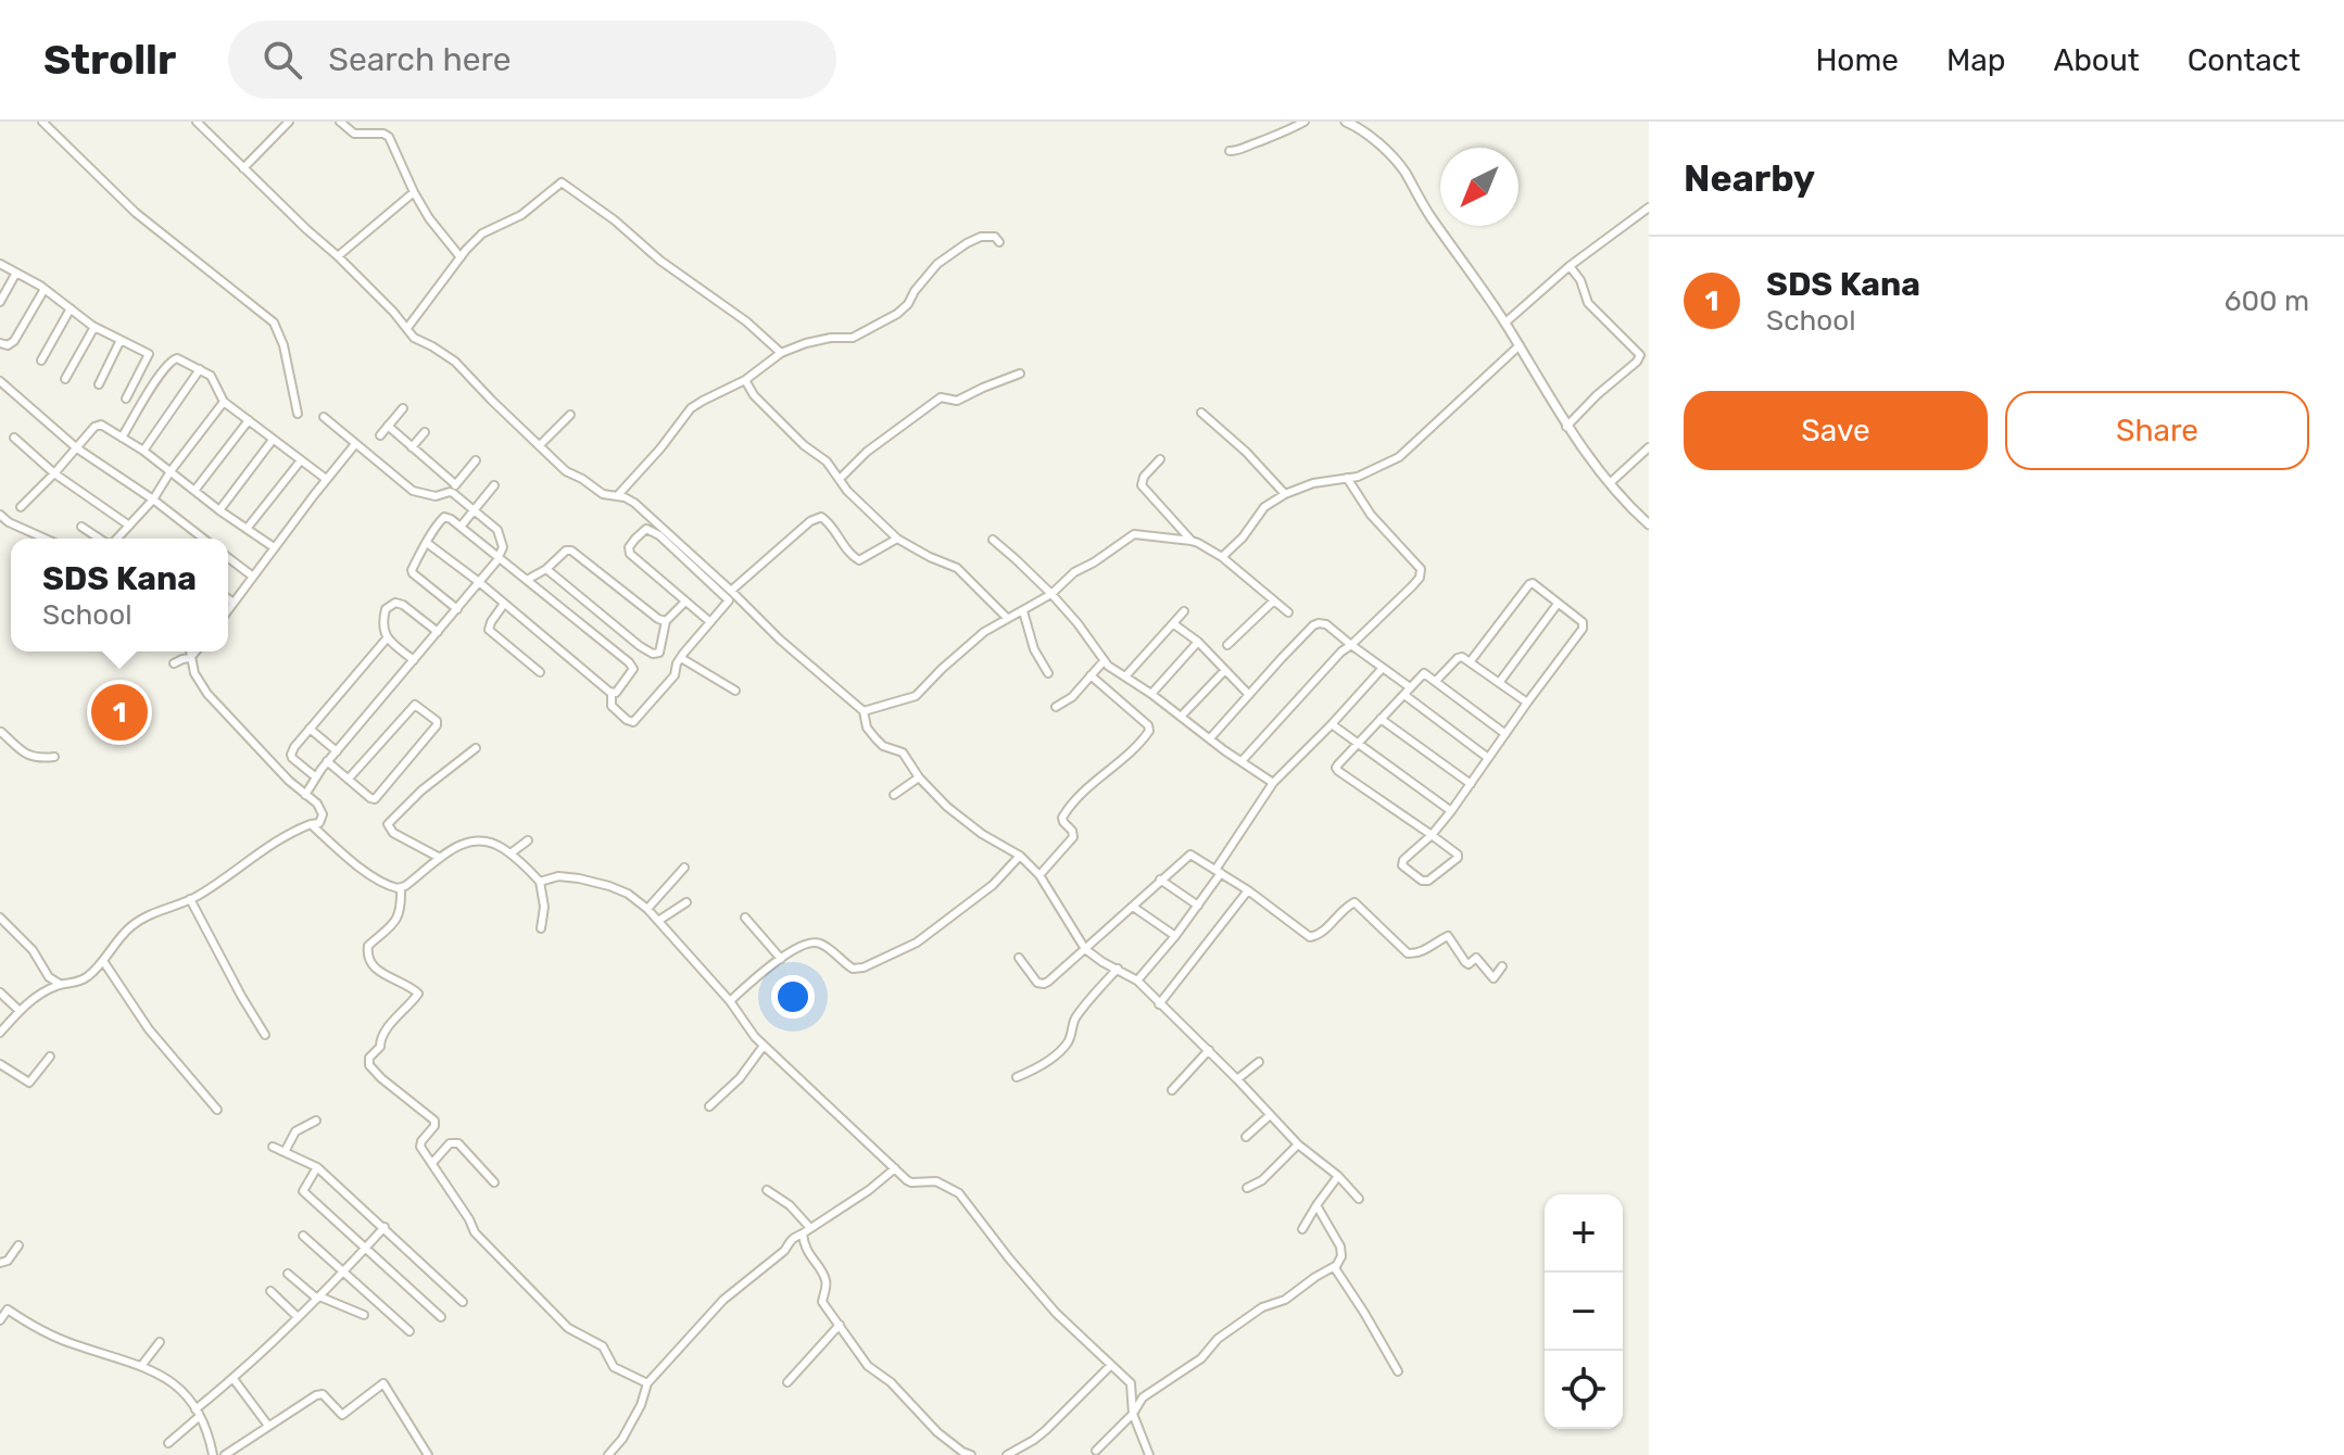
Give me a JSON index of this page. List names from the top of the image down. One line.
{"north":"bottom left","page":{"header":"Strollr","search":"Search here","nav":["Home","Map","About","Contact"],"heading":"Nearby","list":[{"mark":"1","name":"SDS Kana","note":"School","value":"600 m"}],"buttons":["Save","Share"],"popup":["SDS Kana","School"],"pins":"1","map_buttons":["+","−"]}}
